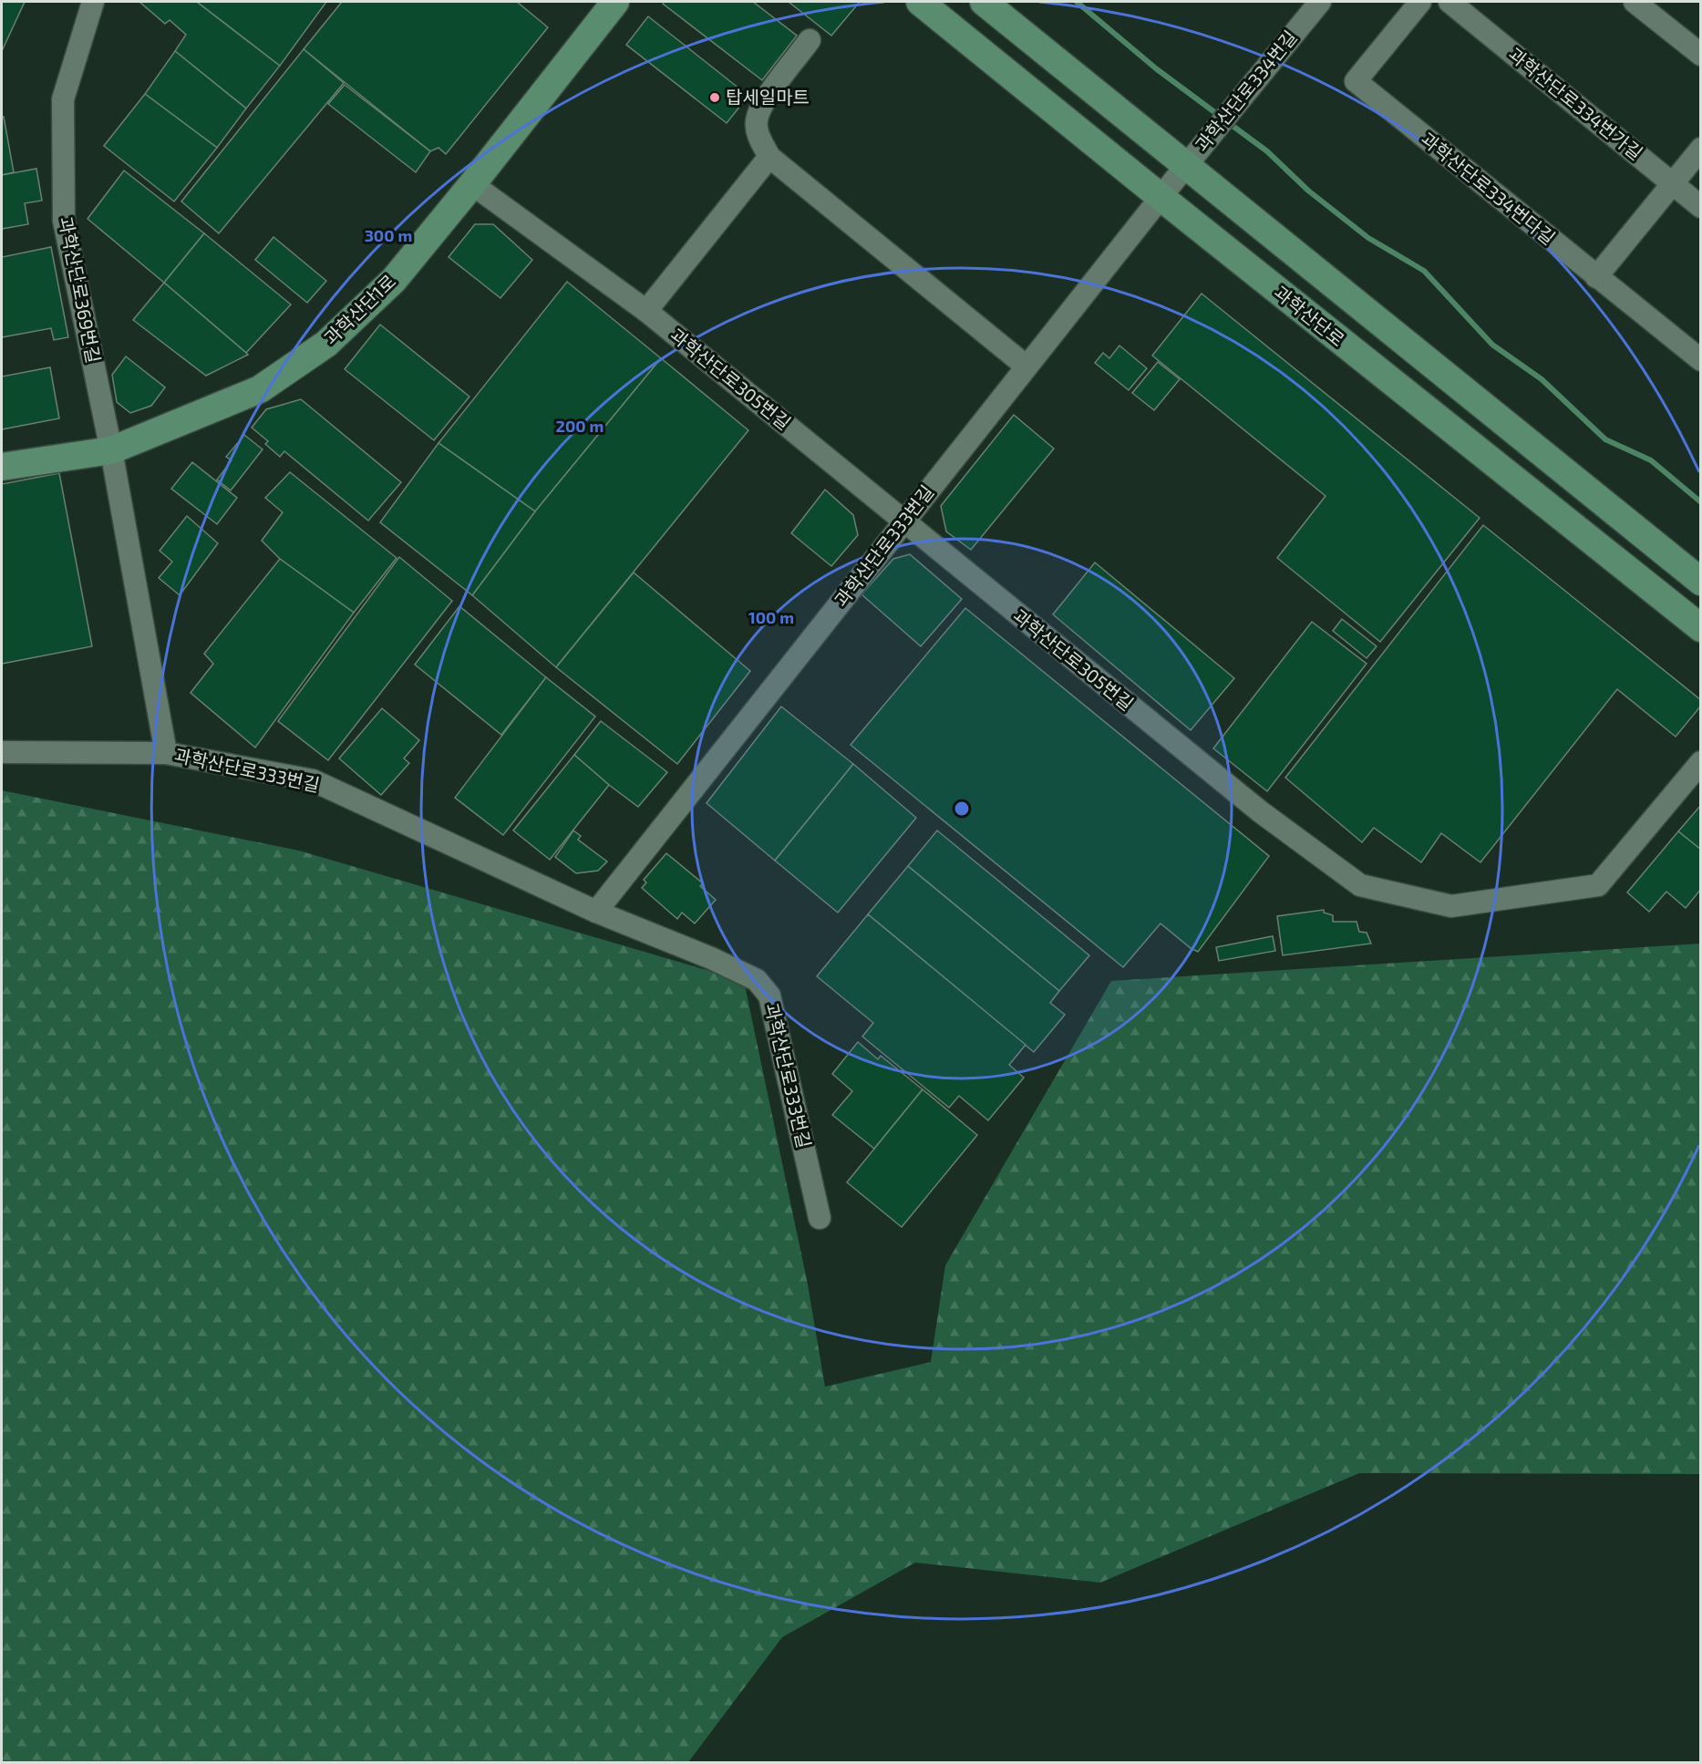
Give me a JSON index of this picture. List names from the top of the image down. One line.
{"streets":{"main road":["과학산단1로","과학산단로"],"street":["과학산단로334번길","과학산단로334번가길","과학산단로334번다길","과학산단로369번길","과학산단로305번길","과학산단로333번길"]},"crossings":[["과학산단로334번길","과학산단로"],["과학산단로334번길","과학산단로333번길"],["과학산단로369번길","과학산단1로"],["과학산단로369번길","과학산단로333번길"],["과학산단1로","과학산단로305번길"],["과학산단로","과학산단로333번길"],["과학산단로305번길","과학산단로333번길"]],"places":["탑세일마트"],"rings":["300 m","200 m","100 m"]}
